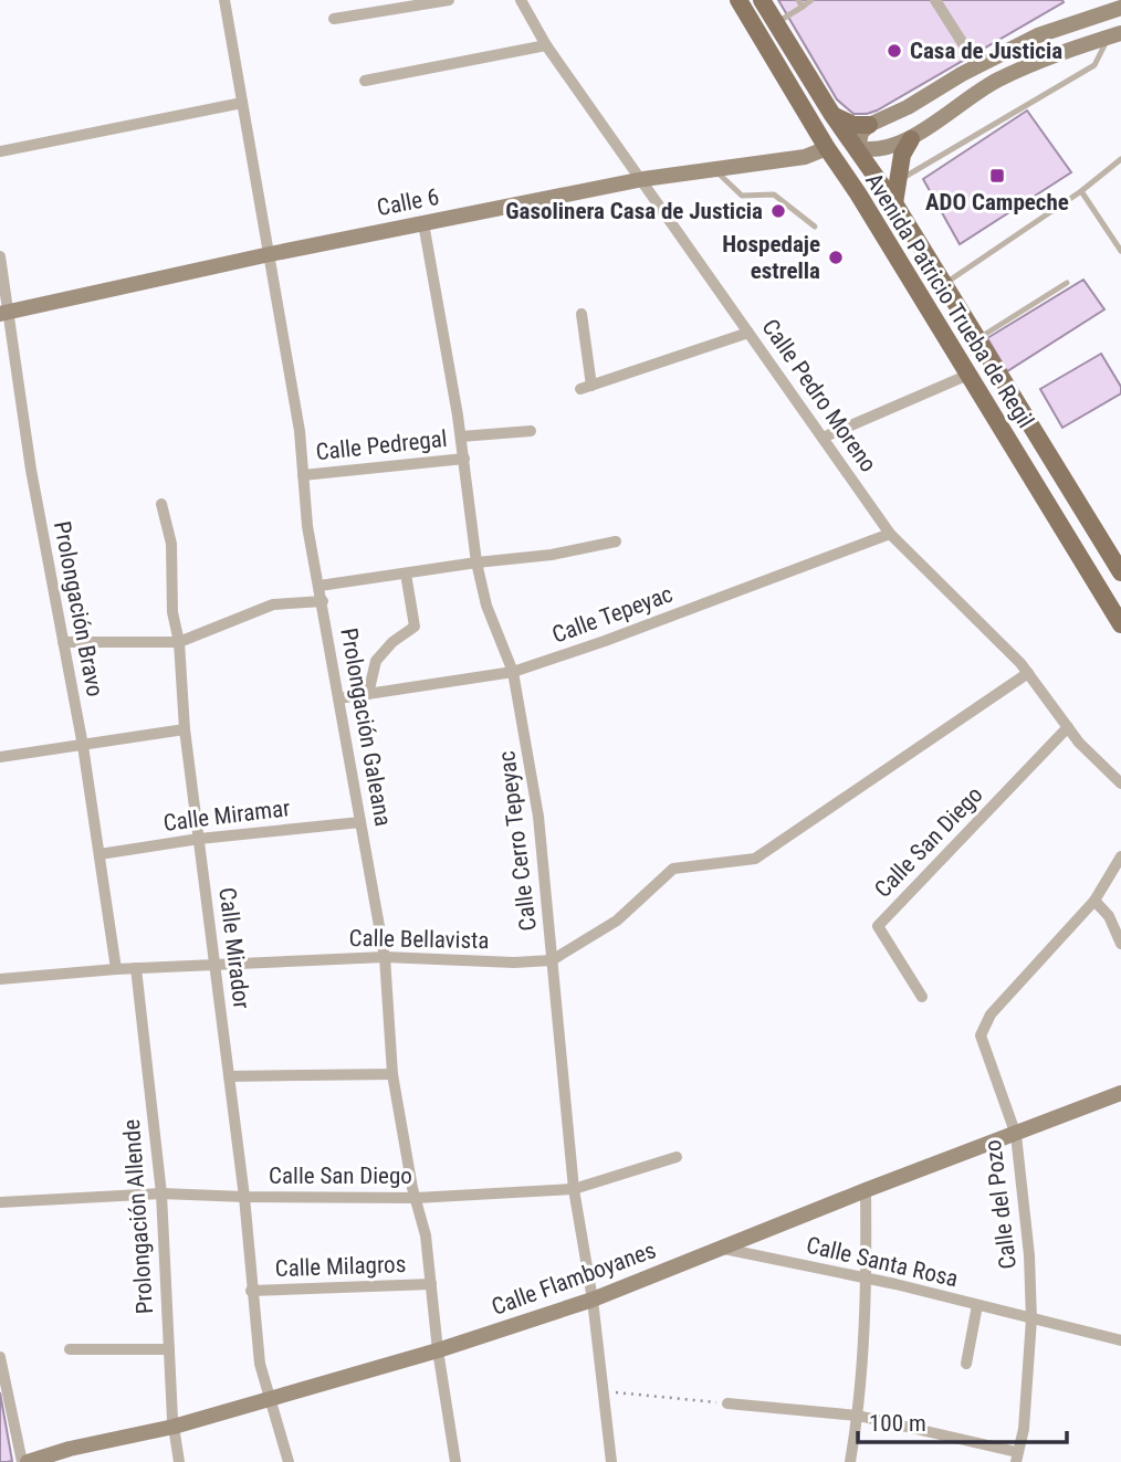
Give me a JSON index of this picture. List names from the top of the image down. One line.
{"streets":{"main road":["Avenida Patricio Trueba de Regil"],"street":["Calle 6","Calle Pedro Moreno","Calle Pedregal","Prolongación Bravo","Calle Tepeyac","Prolongación Galeana","Calle Miramar","Calle Cerro Tepeyac","Calle San Diego","Calle Bellavista","Calle Mirador","Calle del Pozo","Prolongación Allende","Calle Santa Rosa","Calle Milagros","Calle Flamboyanes"]},"crossings":[["Calle 6","Avenida Patricio Trueba de Regil"],["Calle 6","Calle Pedro Moreno"],["Calle 6","Prolongación Bravo"],["Calle 6","Prolongación Galeana"],["Calle 6","Calle Cerro Tepeyac"],["Calle Pedro Moreno","Calle Tepeyac"],["Calle Pedro Moreno","Calle San Diego"],["Calle Pedro Moreno","Calle Bellavista"],["Calle Pedregal","Prolongación Galeana"],["Calle Pedregal","Calle Cerro Tepeyac"],["Prolongación Bravo","Calle Miramar"],["Prolongación Bravo","Calle Bellavista"],["Calle Tepeyac","Prolongación Galeana"],["Calle Tepeyac","Calle Cerro Tepeyac"],["Prolongación Galeana","Calle Miramar"],["Prolongación Galeana","Calle San Diego"],["Prolongación Galeana","Calle Bellavista"],["Prolongación Galeana","Calle Milagros"],["Prolongación Galeana","Calle Flamboyanes"],["Calle Miramar","Calle Mirador"],["Calle Cerro Tepeyac","Calle San Diego"],["Calle Cerro Tepeyac","Calle Bellavista"],["Calle Cerro Tepeyac","Calle Flamboyanes"],["Calle San Diego","Calle Mirador"],["Calle San Diego","Prolongación Allende"],["Calle Bellavista","Calle Mirador"],["Calle Bellavista","Prolongación Allende"],["Calle Mirador","Calle Milagros"],["Calle Mirador","Calle Flamboyanes"],["Calle del Pozo","Calle Santa Rosa"],["Calle del Pozo","Calle Flamboyanes"],["Prolongación Allende","Calle Flamboyanes"],["Calle Santa Rosa","Calle Flamboyanes"]],"places":{"other":["Casa de Justicia","Gasolinera Casa de Justicia","Hospedaje estrella"],"transit":["ADO Campeche"]},"scale_bar":"100 m"}
